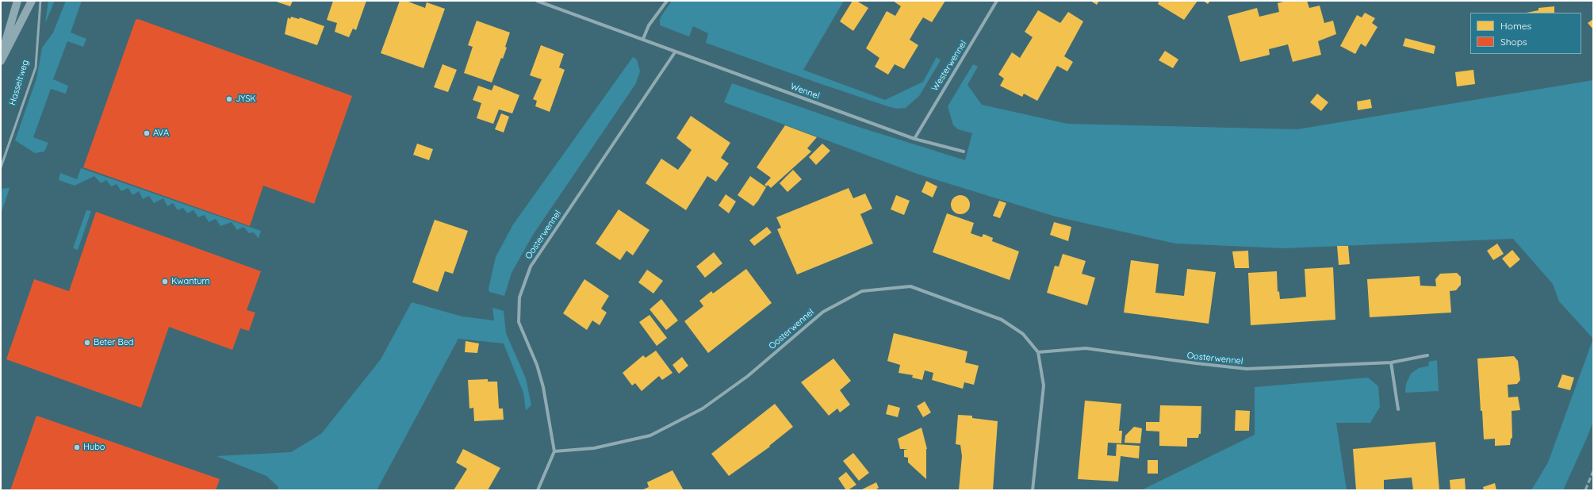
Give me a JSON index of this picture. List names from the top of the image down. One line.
{"streets":{"street":["Westerwennel","Wennel","Oosterwennel"],"lane":["Hasseltweg"]},"crossings":[["Westerwennel","Wennel"],["Wennel","Oosterwennel"]],"places":["JYSK","AVA","Kwantum","Beter Bed","Hubo"],"legend":["Homes","Shops"]}
